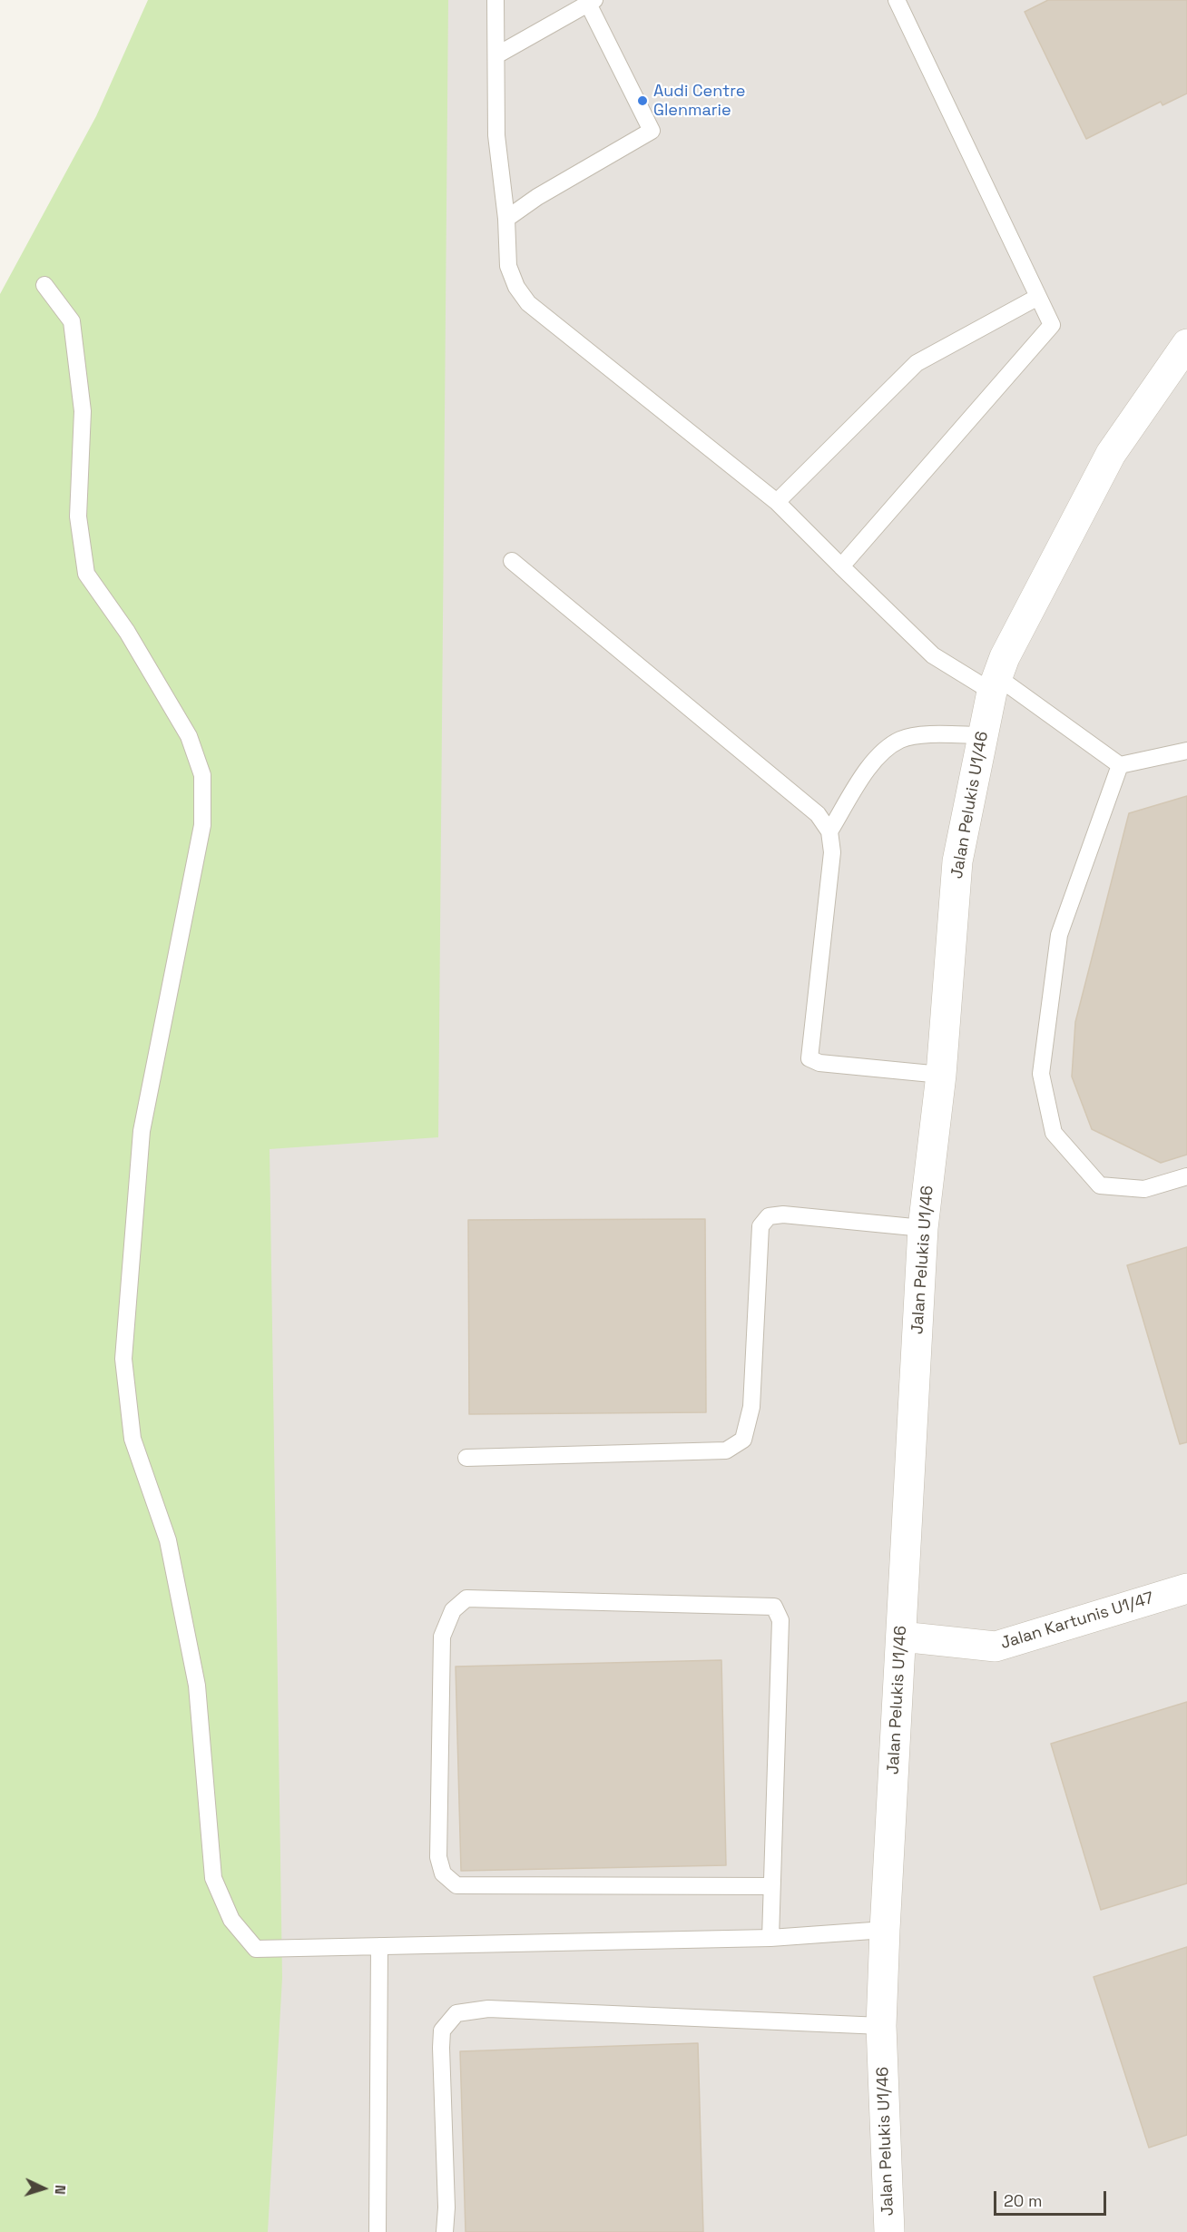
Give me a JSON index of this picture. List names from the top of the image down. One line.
{"streets":{"street":["Jalan Pelukis U1/46","Jalan Kartunis U1/47"]},"crossings":[["Jalan Pelukis U1/46","Jalan Kartunis U1/47"]],"places":["Audi Centre Glenmarie"],"scale_bar":"20 m","north":"right"}
